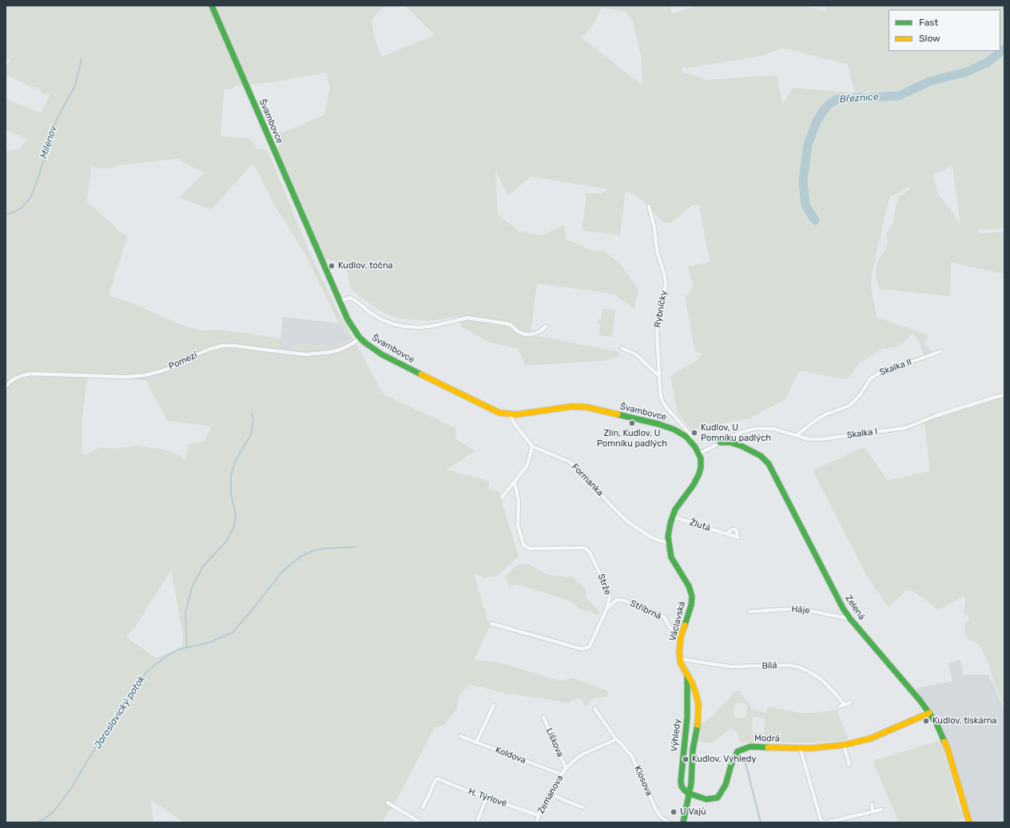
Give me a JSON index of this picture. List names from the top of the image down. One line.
{"streets":{"street":["Švambovce","Rybníčky","Pomezí","Skalka II","Skalka I","Formanka","Žlutá","Strže","Zelená","Stříbrná","Háje","Václavská","Bílá","Výhledy","Modrá","Liškova","Koldova","Klosova","Zemanova","H. Týrlové"]},"crossings":[["Švambovce","Rybníčky"],["Švambovce","Pomezí"],["Švambovce","Formanka"],["Švambovce","Václavská"],["Skalka II","Skalka I"],["Skalka I","Zelená"],["Formanka","Václavská"],["Žlutá","Václavská"],["Strže","Stříbrná"],["Zelená","Háje"],["Zelená","Modrá"],["Stříbrná","Václavská"],["Václavská","Bílá"],["Václavská","Výhledy"],["Václavská","Modrá"],["Výhledy","Modrá"],["Liškova","Zemanova"],["Koldova","Zemanova"],["Klosova","Zemanova"],["Zemanova","H. Týrlové"]],"water":["Březnice","Milenov","Jaroslavický potok"],"places":["Kudlov, točna","Zlín, Kudlov, U Pomníku padlých","Kudlov, U Pomníku padlých","Kudlov, tiskárna","Kudlov, Výhledy","U Vajů"],"legend":["Fast","Slow"]}
